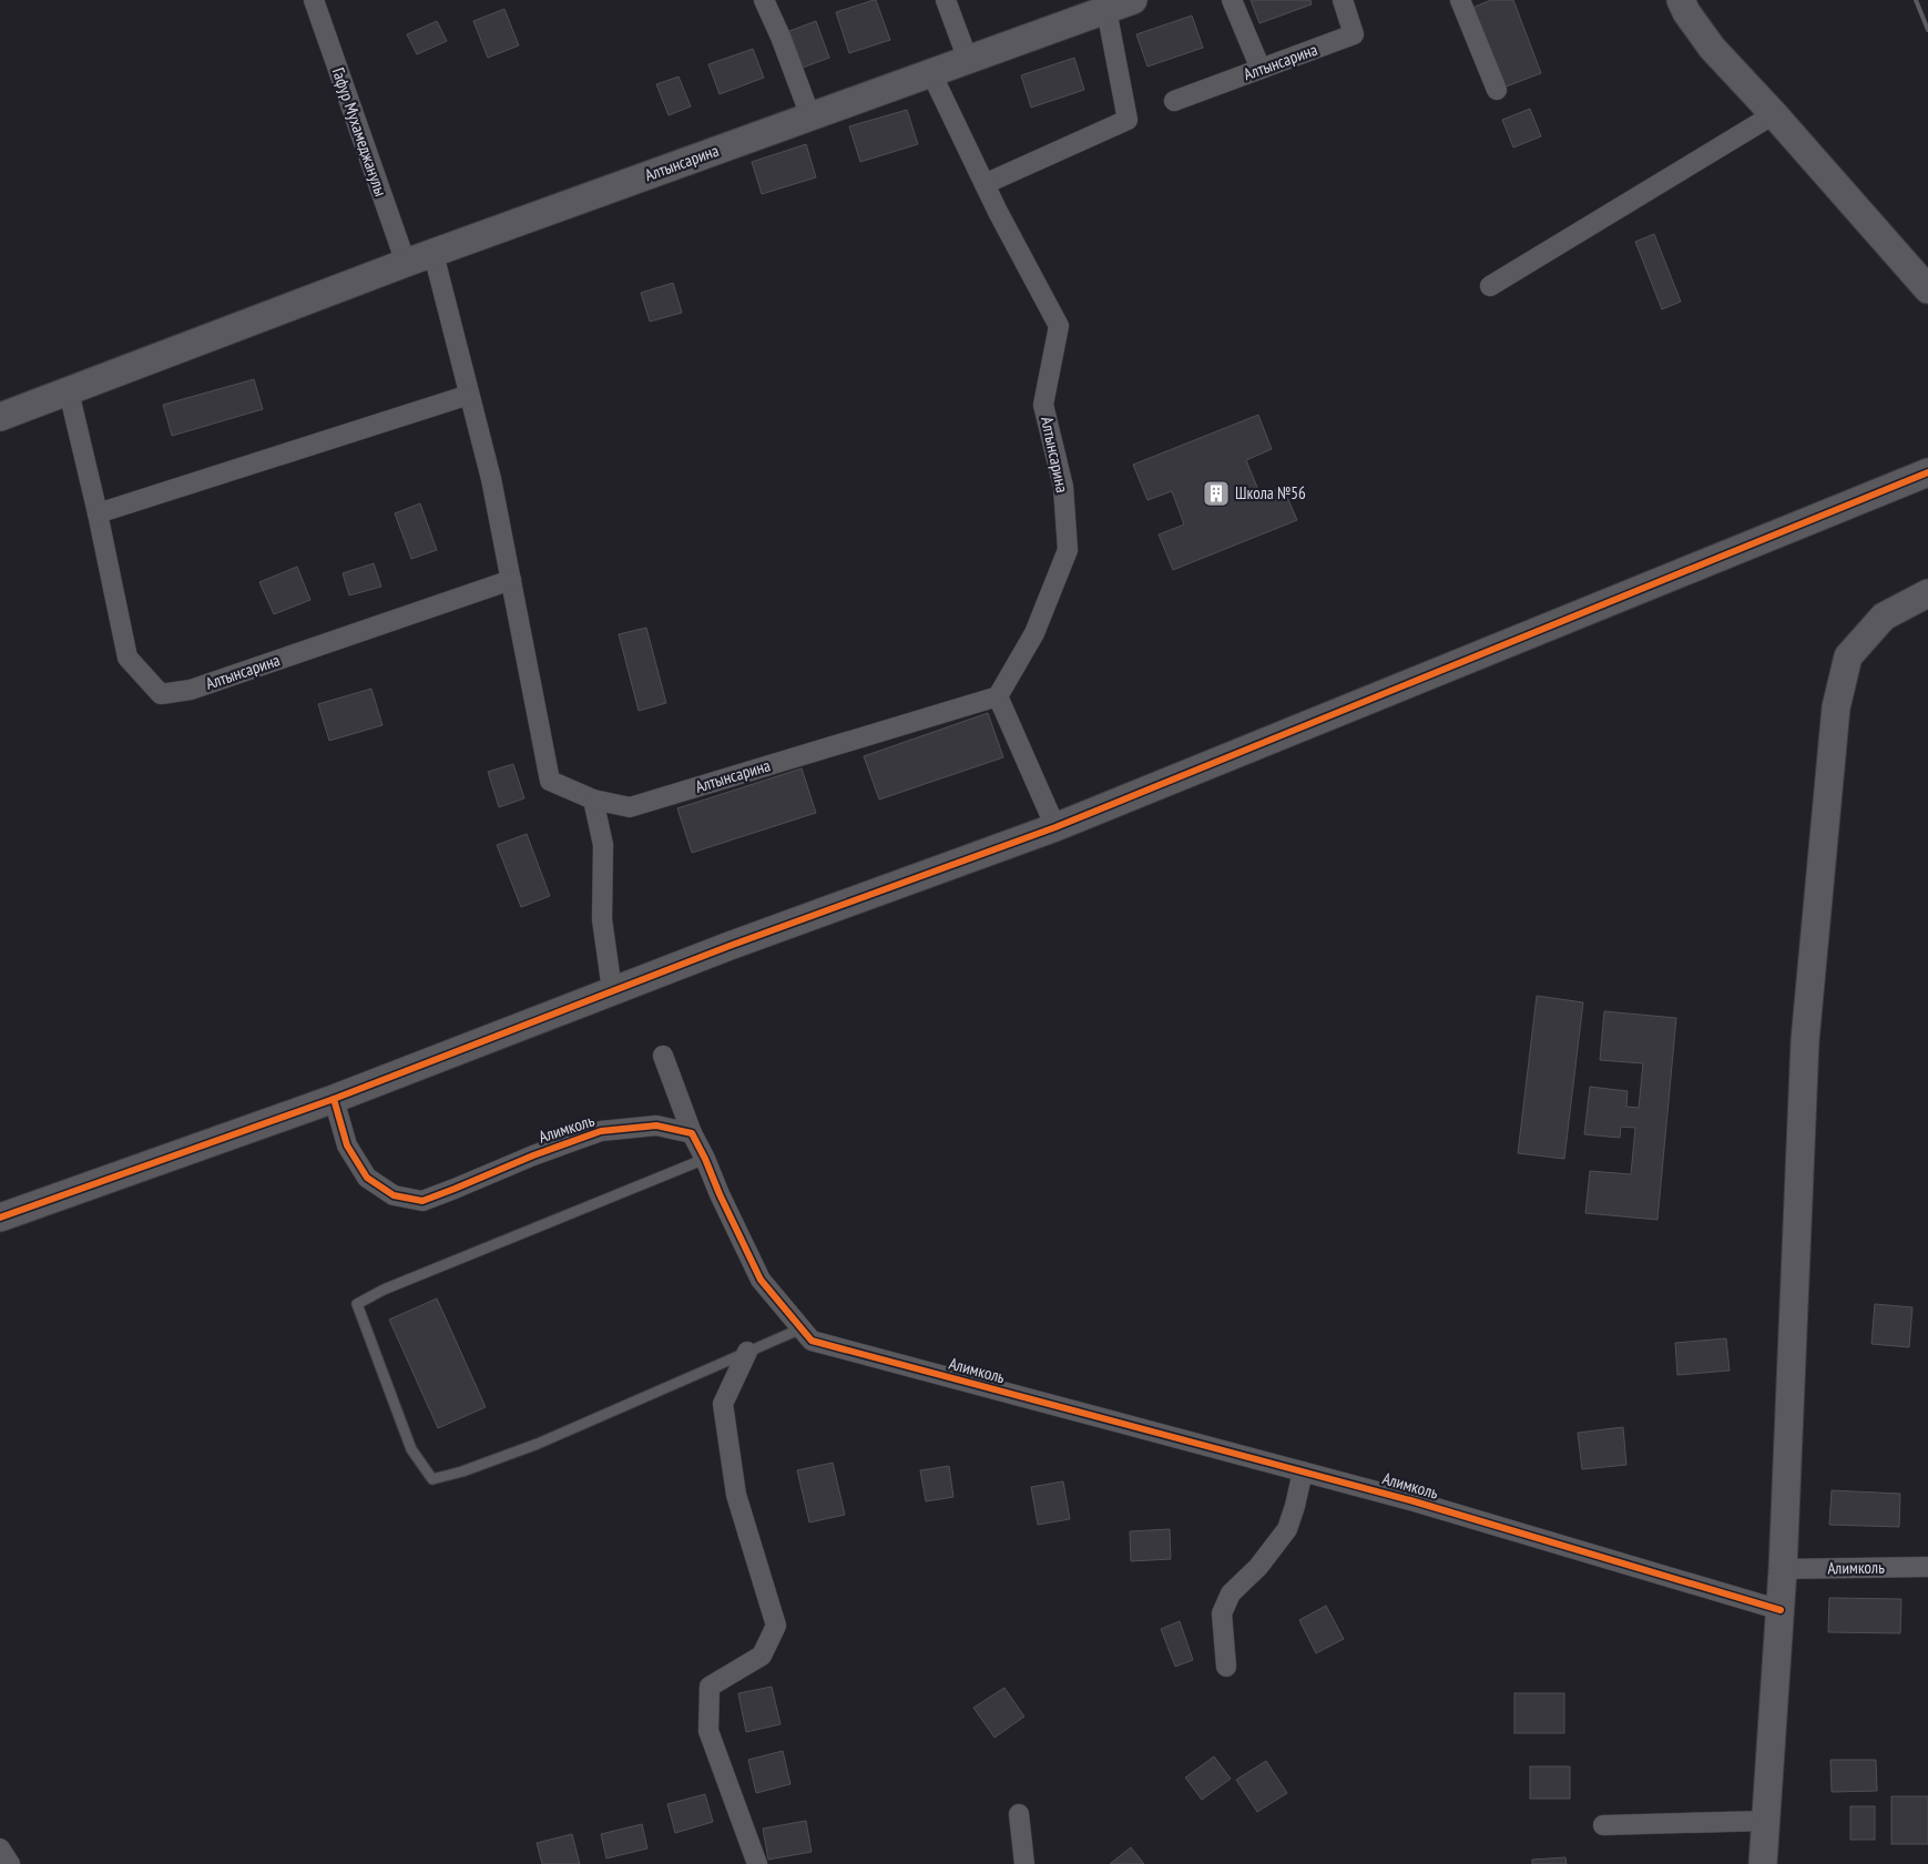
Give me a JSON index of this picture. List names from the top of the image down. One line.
{"streets":{"street":["Алтынсарина","Гафур Мухамеджанулы","Алимколь"]},"crossings":[["Алтынсарина","Гафур Мухамеджанулы"]],"places":{"building":["Школа №56"]}}
